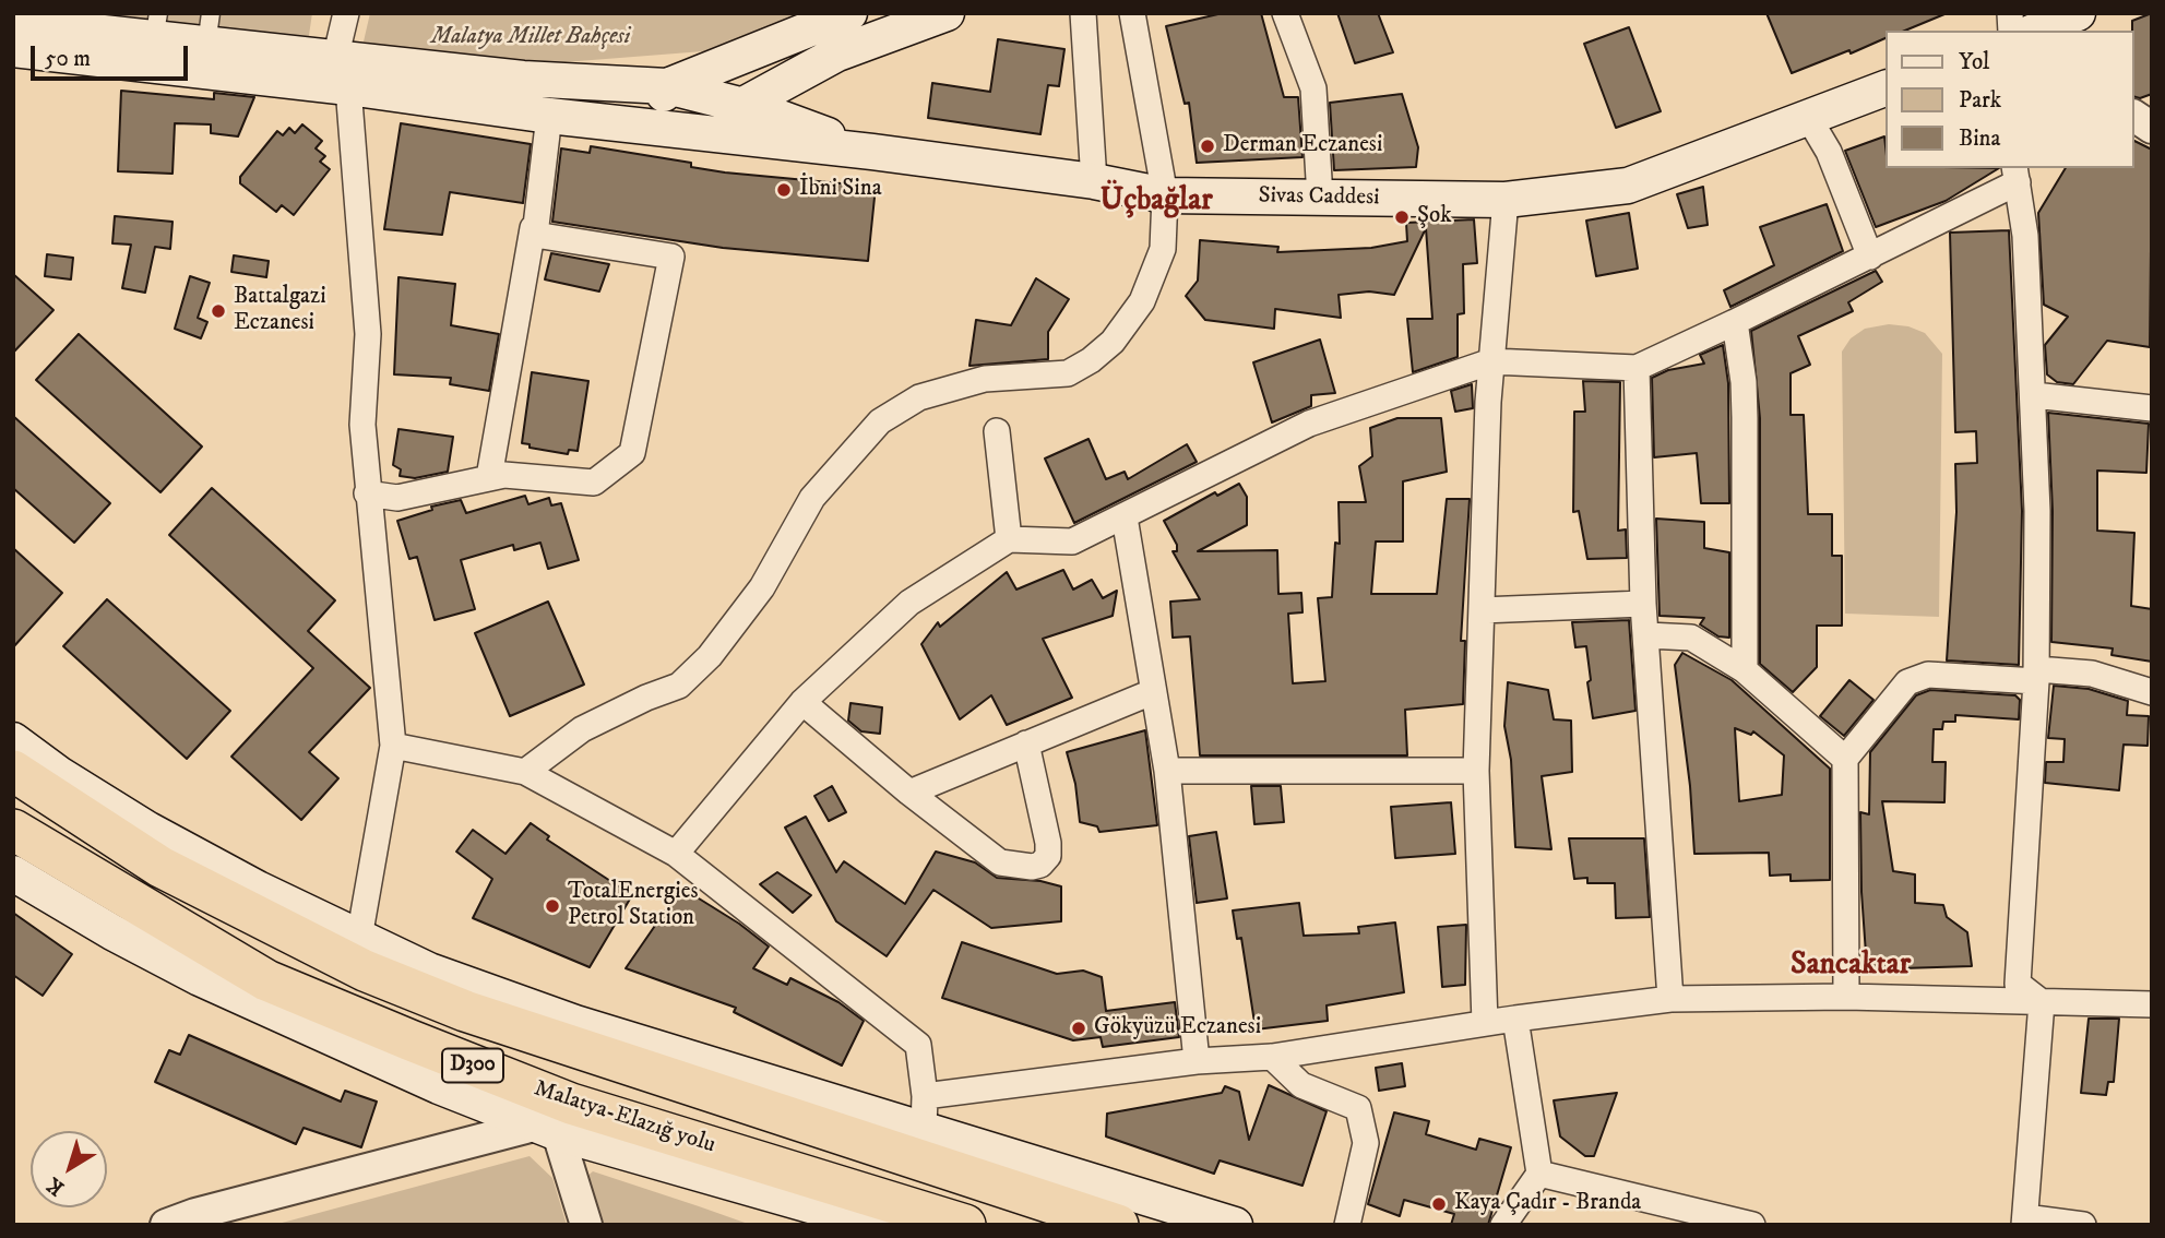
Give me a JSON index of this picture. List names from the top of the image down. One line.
{"streets":{"highway":["D300","Malatya-Elazığ yolu"],"main road":["Sivas Caddesi"]},"districts":["Üçbağlar","Sancaktar"],"parks":["Malatya Millet Bahçesi"],"places":["Derman Eczanesi","İbni Sina","Şok","Battalgazi Eczanesi","TotalEnergies Petrol Station","Gökyüzü Eczanesi","Kaya Çadır - Branda"],"legend":["Yol","Park","Bina"],"scale_bar":"50 m","north":"bottom left"}
